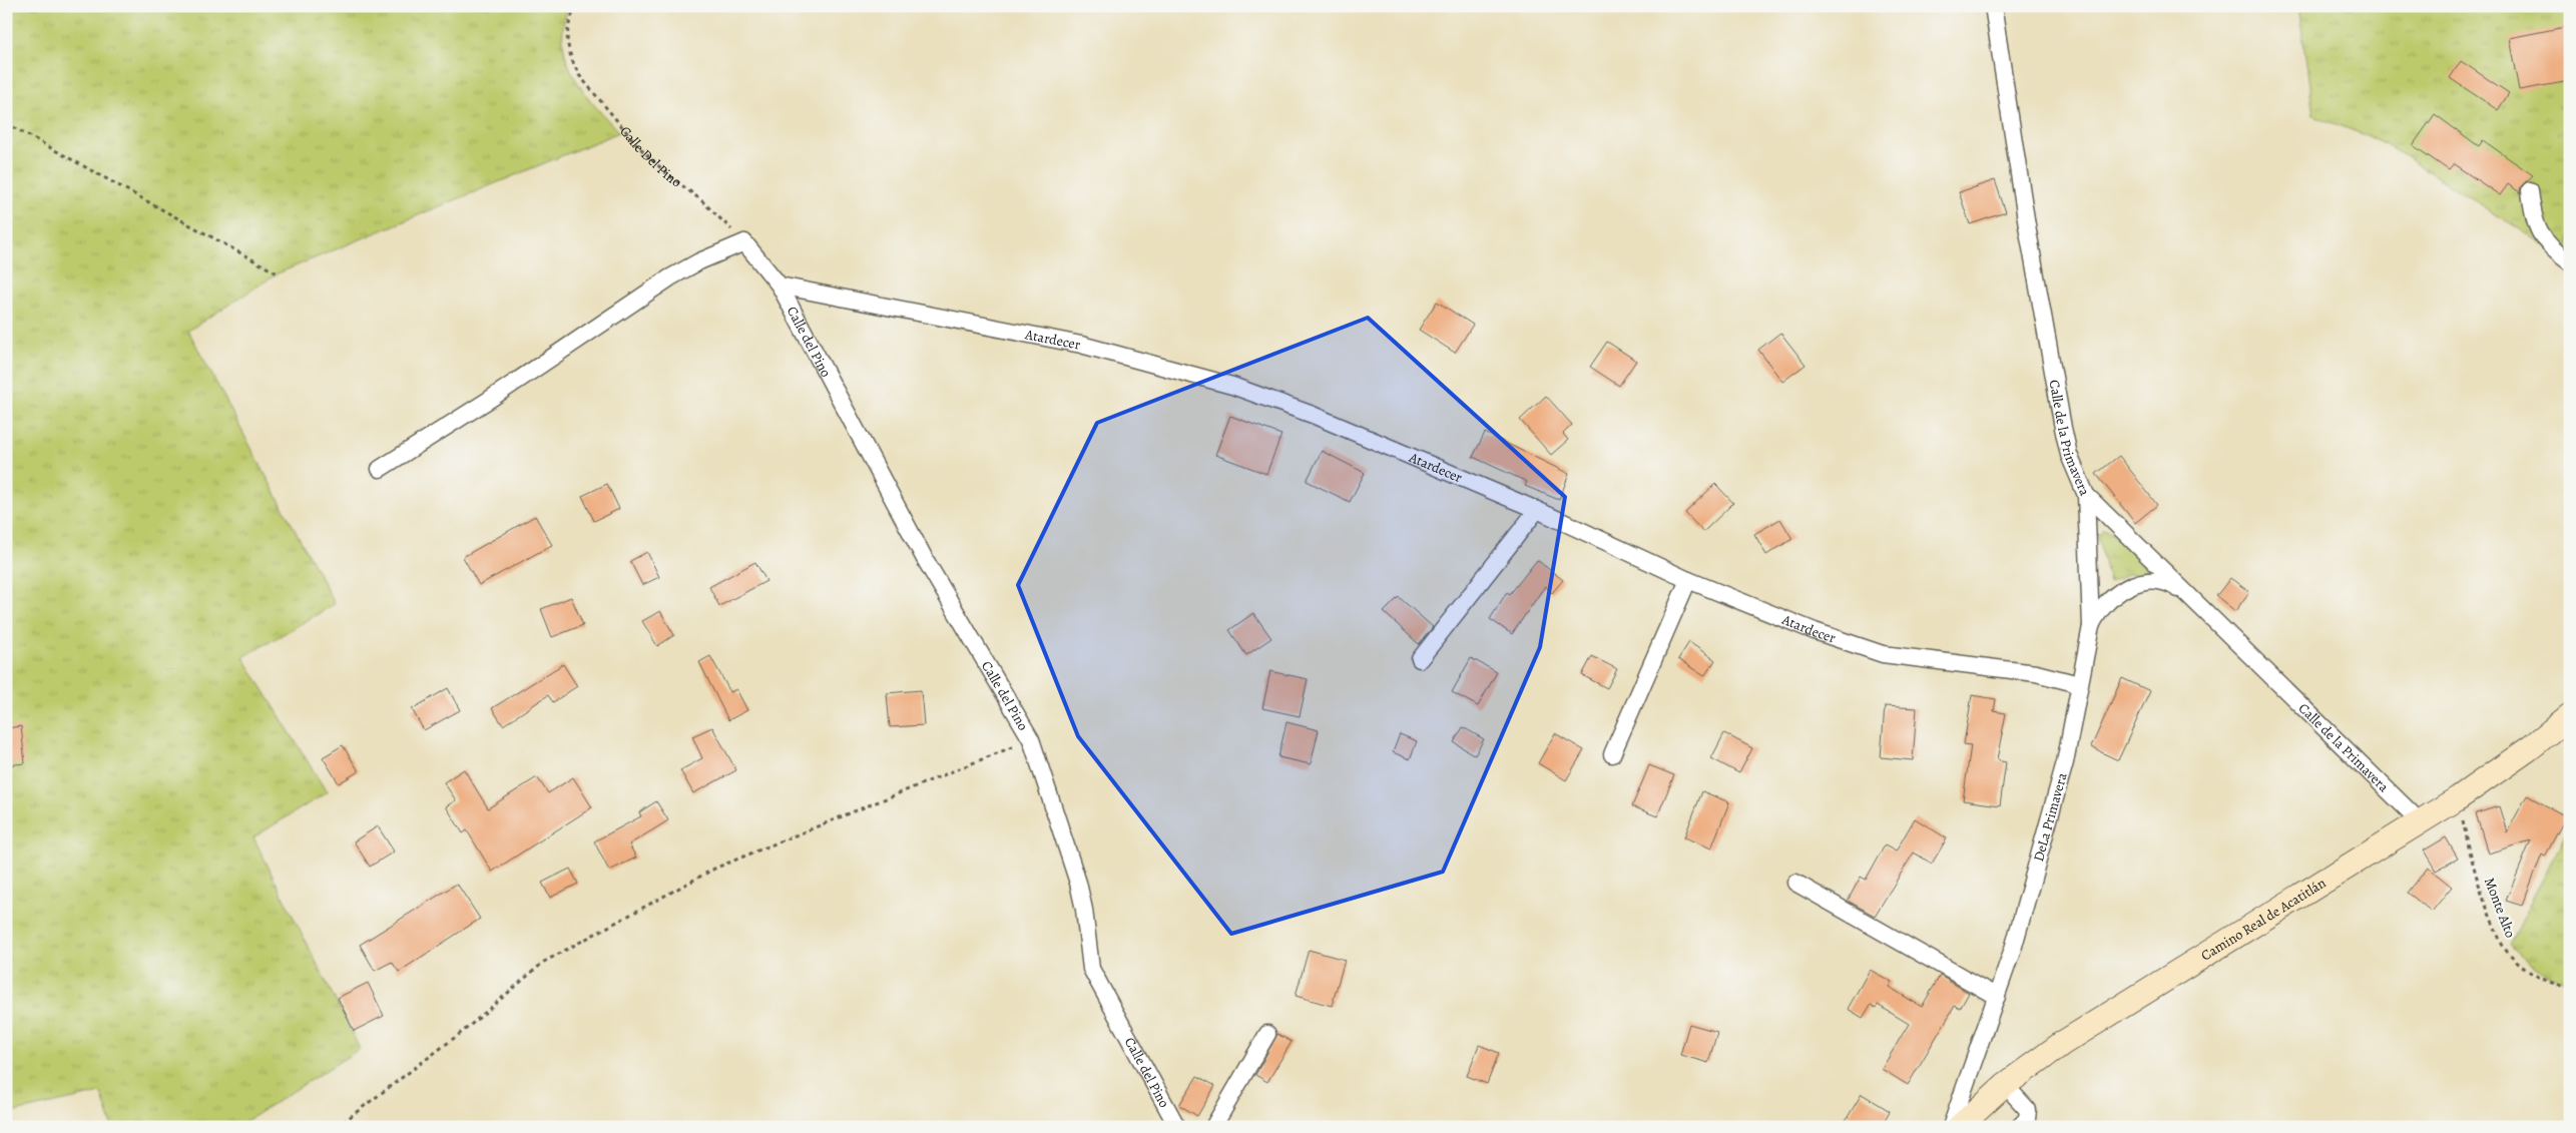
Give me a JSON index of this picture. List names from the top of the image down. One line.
{"streets":{"main road":["Camino Real de Acatitlán"],"street":["Atardecer","Calle del Pino","Calle de la Primavera","DeLa Primavera"],"path":["Calle Del Pino","Monte Alto"]},"crossings":[["Atardecer","Calle del Pino"],["Atardecer","DeLa Primavera"],["Calle de la Primavera","DeLa Primavera"],["Calle de la Primavera","Camino Real de Acatitlán"],["Monte Alto","Camino Real de Acatitlán"]]}
